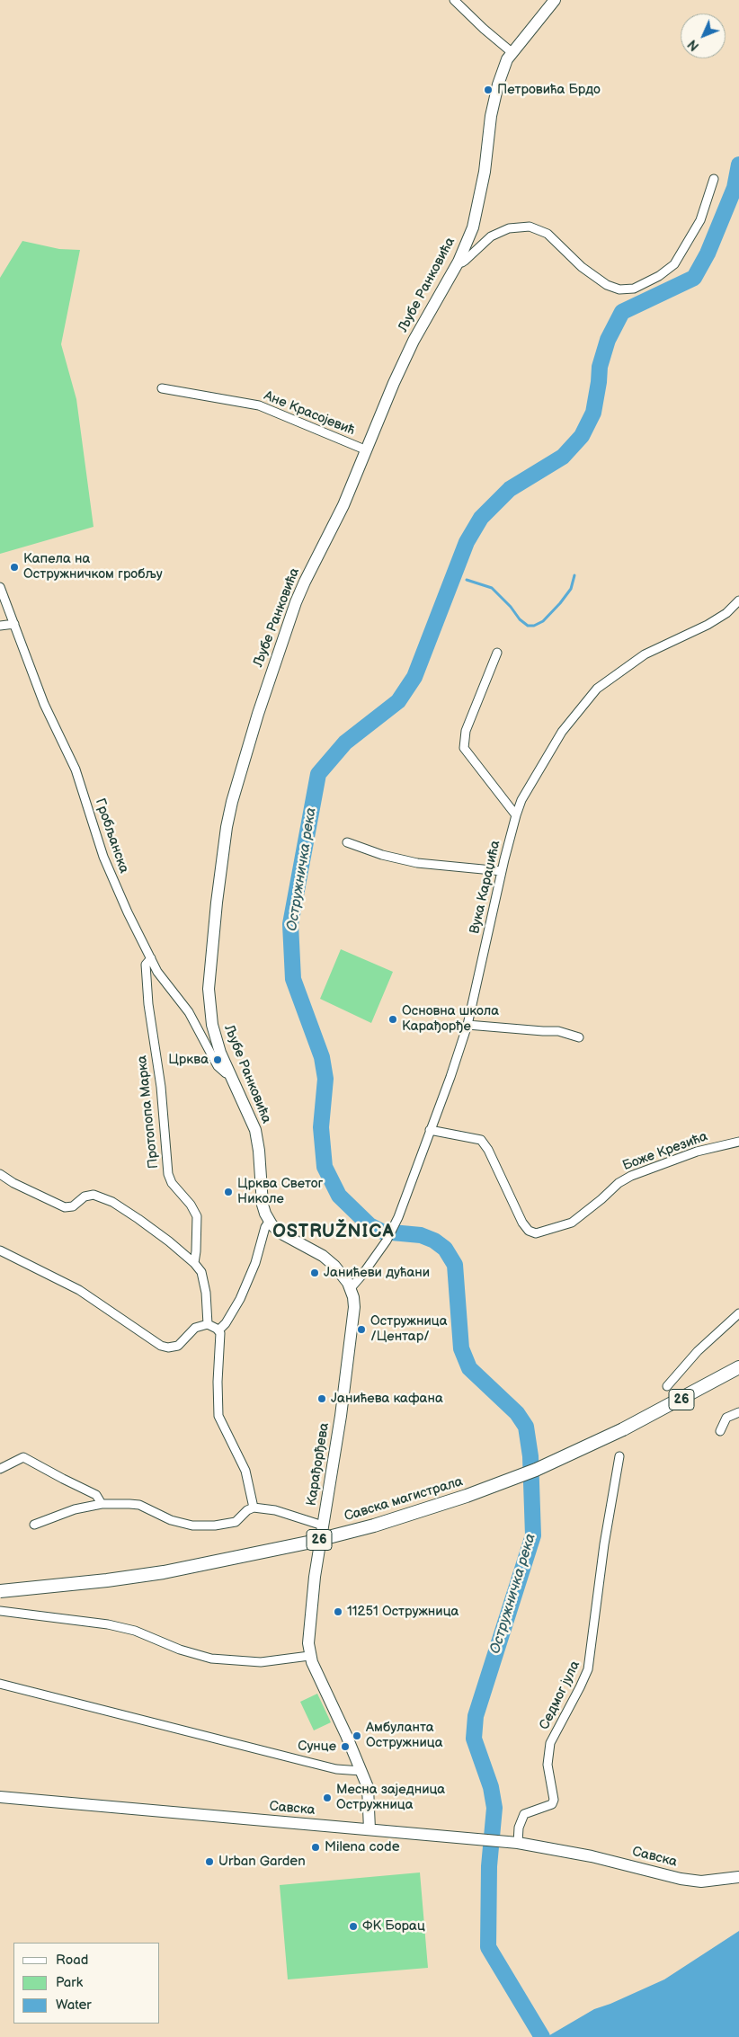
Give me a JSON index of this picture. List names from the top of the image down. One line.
{"streets":{"main road":["26","Савска магистрала"],"street":["Љубе Ранковића","Ане Красојевић","Гробљанска","Вука Караџића","Протопопа Марка","Боже Крезића","Карађорђева","Седмог јула","Савска"]},"crossings":[["Љубе Ранковића","Ане Красојевић"],["Љубе Ранковића","Гробљанска"],["Љубе Ранковића","Вука Караџића"],["Љубе Ранковића","Карађорђева"],["Гробљанска","Протопопа Марка"],["Вука Караџића","Боже Крезића"],["Вука Караџића","Карађорђева"],["Карађорђева","Савска"],["Седмог јула","Савска"]],"districts":["OSTRUŽNICA"],"water":["Остружничка река"],"places":["Петровића Брдо","Капела на Остружничком гробљу","Основна школа Карађорђе","Црква","Црква Светог Николе","Јанићеви дућани","Остружница /Центар/","Јанићева кафана","11251 Остружница","Амбуланта Остружница","Сунце","Месна заједница Остружница","Milena code","Urban Garden","ФК Борац"],"legend":["Road","Park","Water"],"north":"bottom left"}
